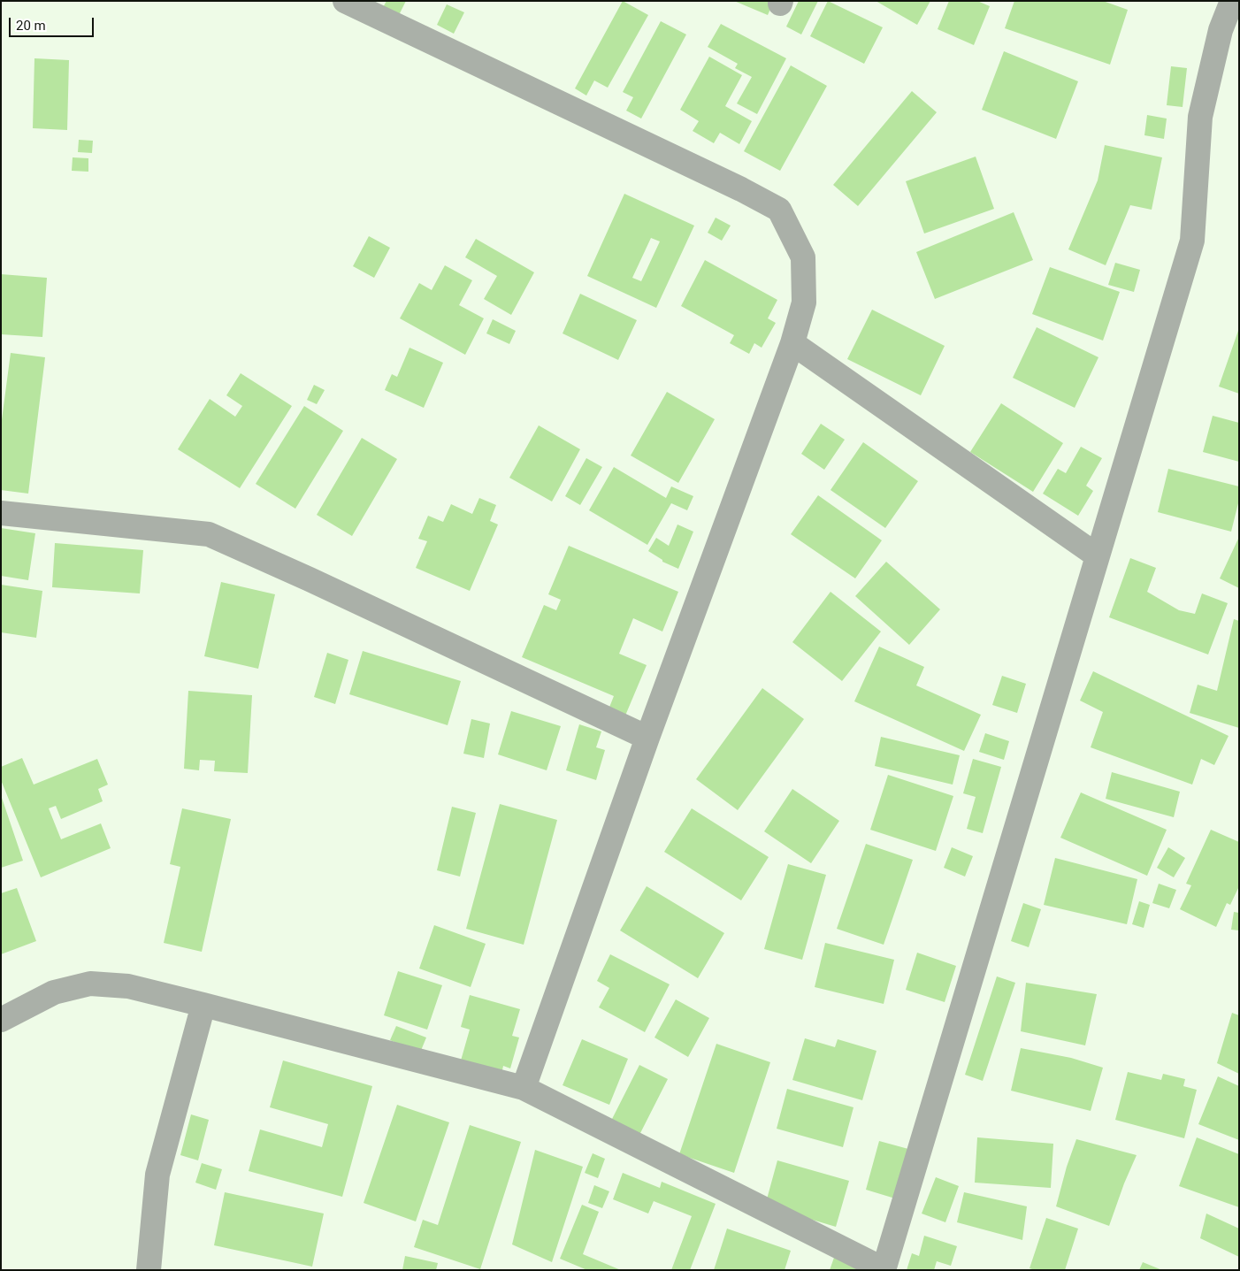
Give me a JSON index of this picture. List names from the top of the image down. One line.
{"scale_bar":"20 m"}
